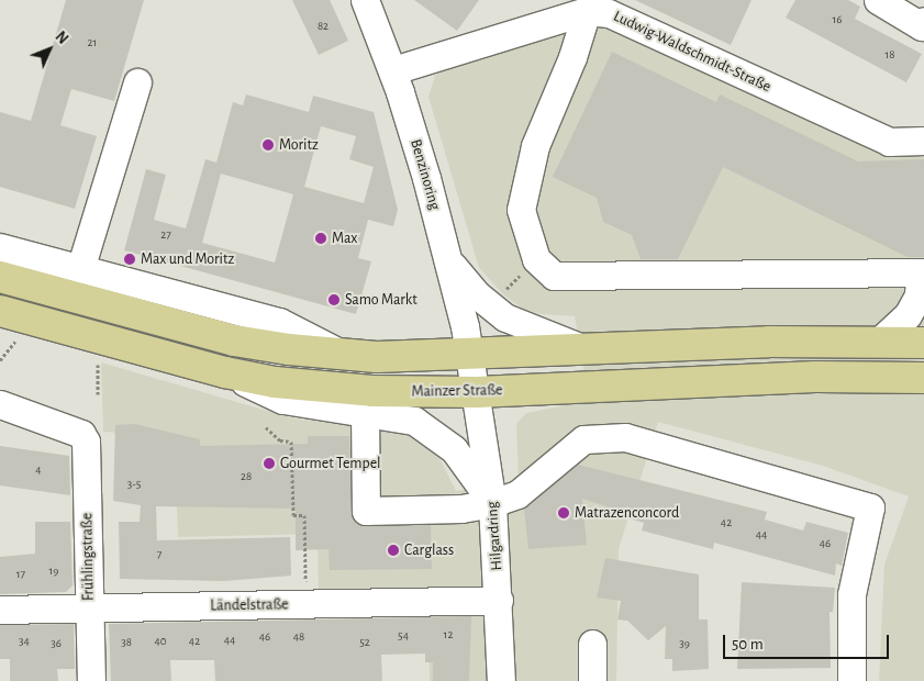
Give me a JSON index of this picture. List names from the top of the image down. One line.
{"streets":{"main road":["Mainzer Straße"],"street":["Ludwig-Waldschmidt-Straße","Benzinoring","Hilgardring","Frühlingstraße","Ländelstraße"]},"crossings":[["Ludwig-Waldschmidt-Straße","Benzinoring"],["Benzinoring","Hilgardring"],["Mainzer Straße","Hilgardring"],["Hilgardring","Ländelstraße"],["Frühlingstraße","Ländelstraße"]],"places":["Moritz","Max","Max und Moritz","Samo Markt","Gourmet Tempel","Matrazenconcord","Carglass"],"house_numbers":["16","82","21","18","27","4","28","3-5","42","44","46","7","19","17","12","54","46","48","44","34","40","42","38","52","36","39"],"scale_bar":"50 m","north":"top right"}
